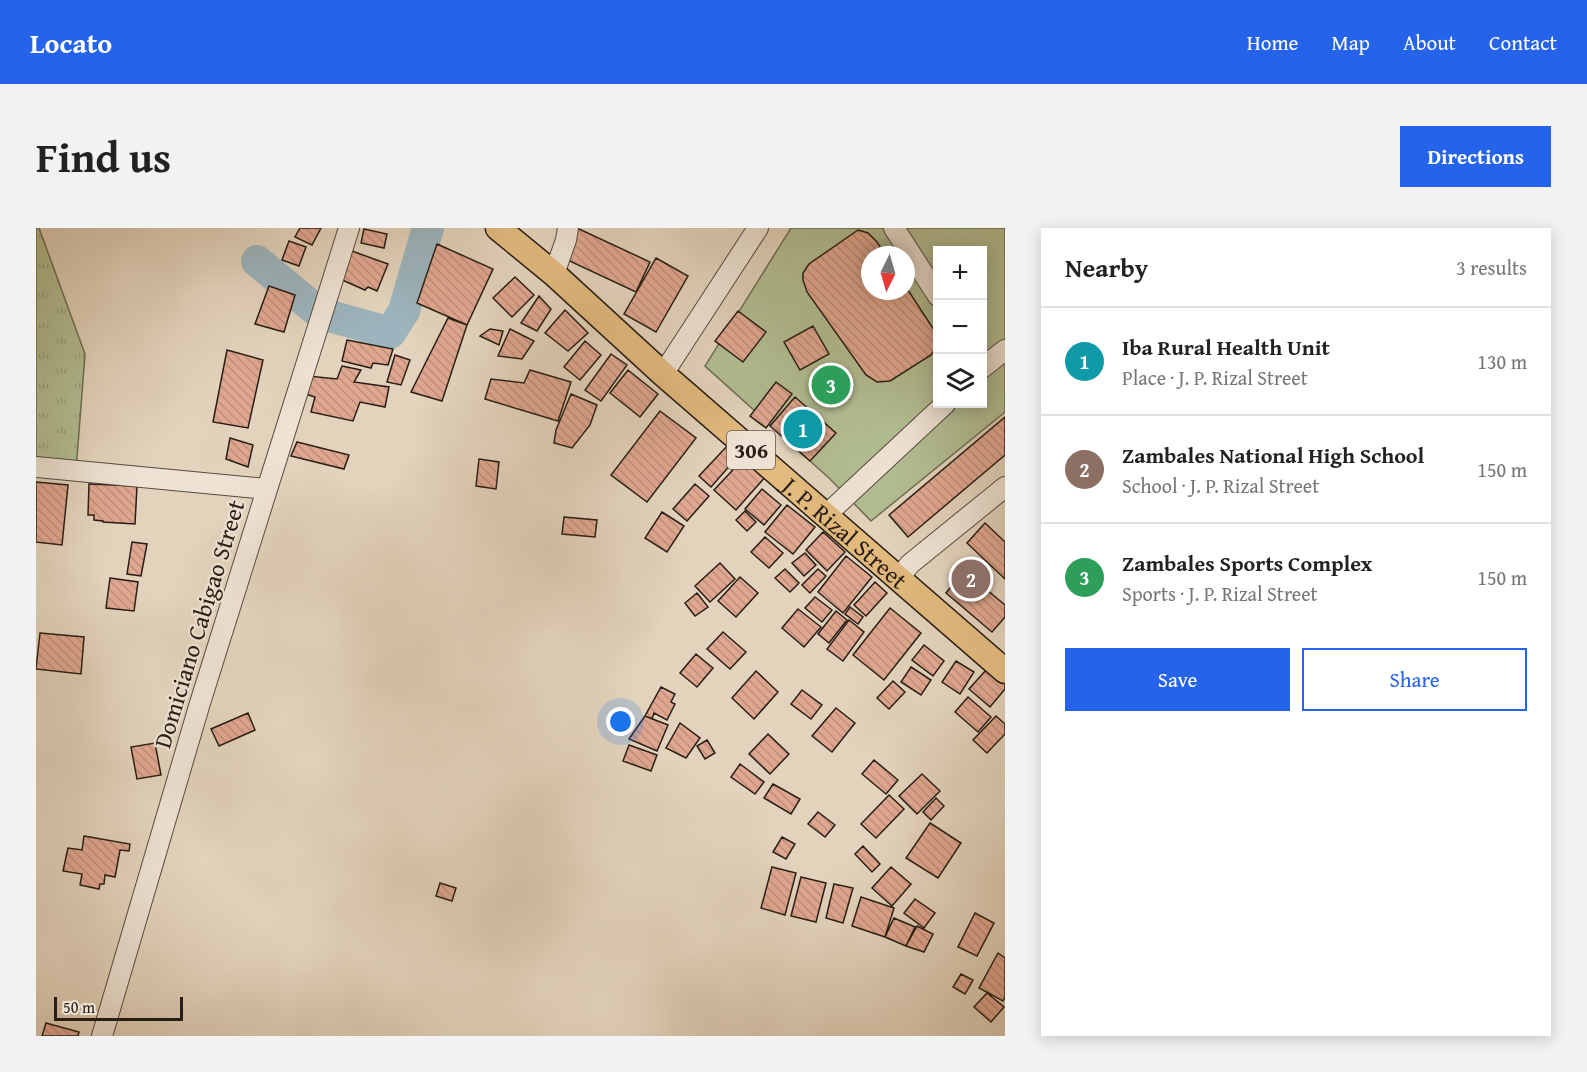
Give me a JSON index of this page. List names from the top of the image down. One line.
{"streets":{"main road":["306","J. P. Rizal Street"],"street":["Domiciano Cabigao Street"]},"scale_bar":"50 m","north":"bottom","page":{"header":"Locato","nav":["Home","Map","About","Contact"],"title":"Find us","buttons":["Directions",["Save","Share"]],"heading":["Nearby","3 results"],"map_buttons":["+","−"],"list":[{"mark":"1","name":"Iba Rural Health Unit","note":"Place · J. P. Rizal Street","value":"130 m"},{"mark":"2","name":"Zambales National High School","note":"School · J. P. Rizal Street","value":"150 m"},{"mark":"3","name":"Zambales Sports Complex","note":"Sports · J. P. Rizal Street","value":"150 m"}],"pins":["3","1","2"],"scale":"50 m"}}
